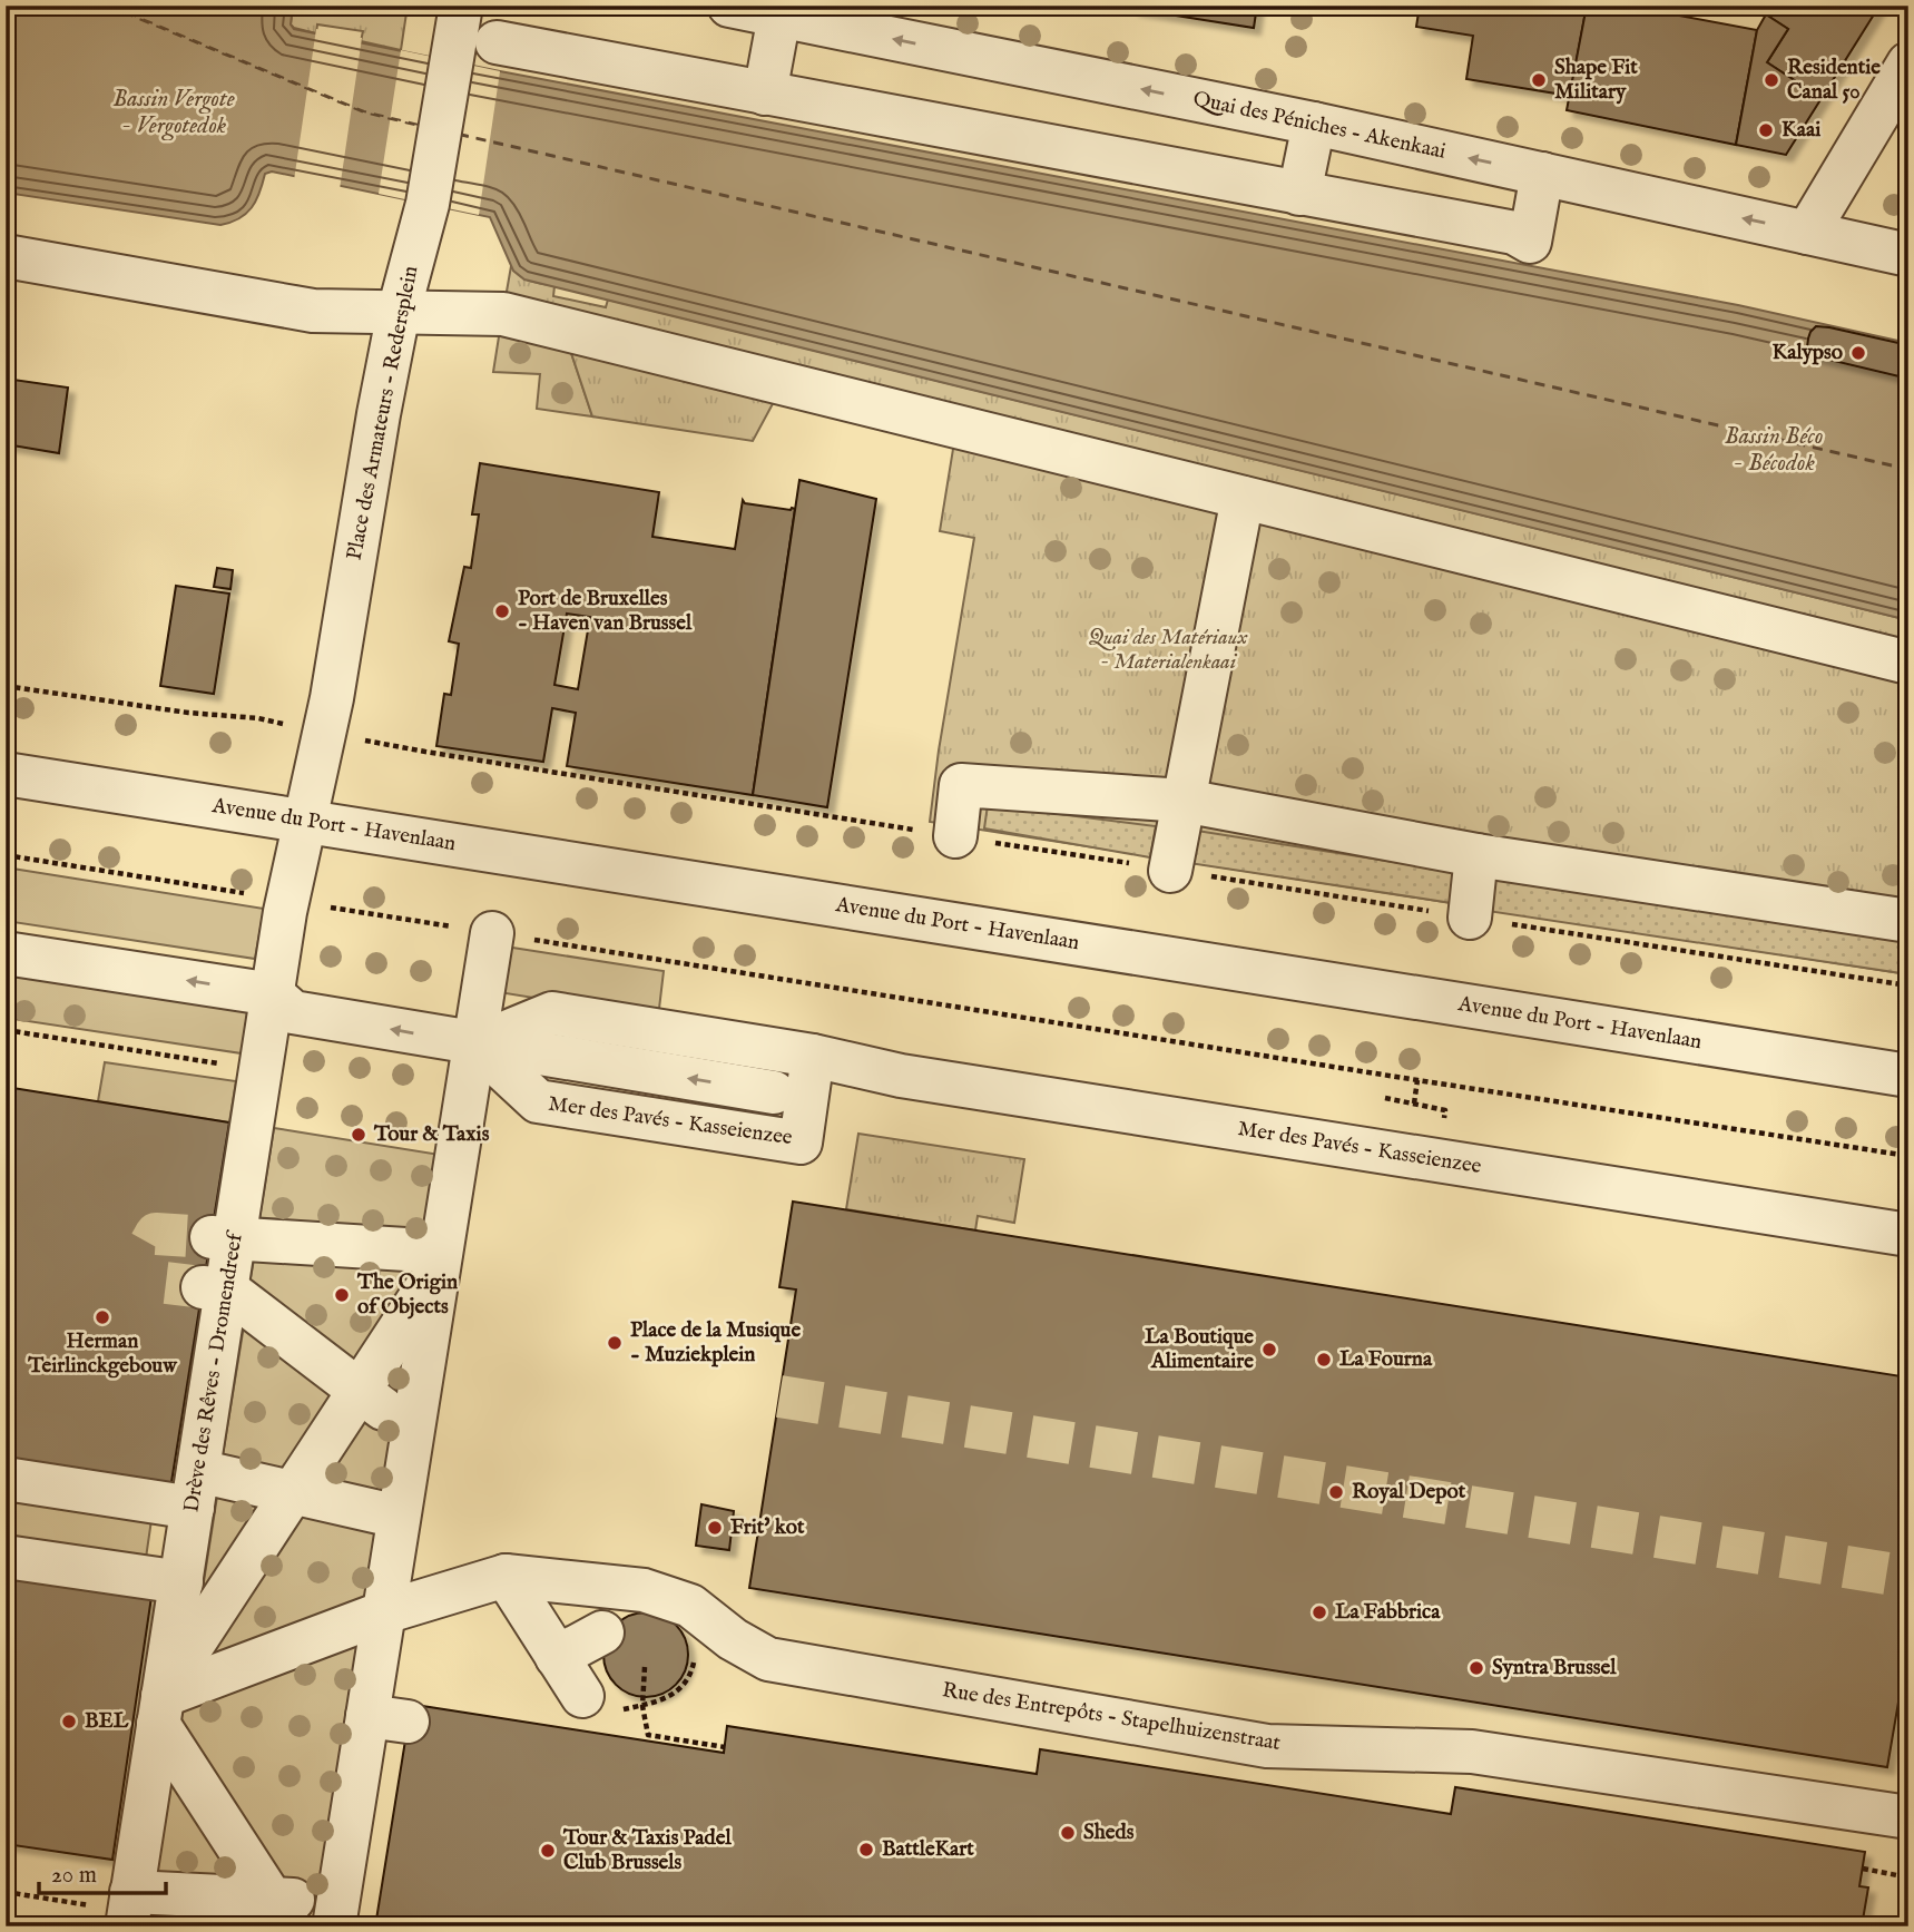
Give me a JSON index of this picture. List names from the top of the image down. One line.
{"streets":{"street":["Quai des Péniches - Akenkaai","Place des Armateurs - Redersplein","Avenue du Port - Havenlaan","Mer des Pavés - Kasseienzee","Drève des Rêves - Dromendreef","Rue des Entrepôts - Stapelhuizenstraat"]},"crossings":[["Place des Armateurs - Redersplein","Avenue du Port - Havenlaan"],["Place des Armateurs - Redersplein","Drève des Rêves - Dromendreef"],["Avenue du Port - Havenlaan","Drève des Rêves - Dromendreef"],["Drève des Rêves - Dromendreef","Rue des Entrepôts - Stapelhuizenstraat"]],"water":["Bassin Vergote - Vergotedok","Bassin Béco - Bécodok"],"parks":["Quai des Matériaux - Materialenkaai"],"places":["Shape Fit Military","Residentie Canal 50","Kaai","Kalypso","Port de Bruxelles - Haven van Brussel","Tour & Taxis","The Origin of Objects","Herman Teirlinckgebouw","Place de la Musique - Muziekplein","La Boutique Alimentaire","La Fourna","Royal Depot","Frit' kot","La Fabbrica","Syntra Brussel","BEL","Sheds","BattleKart","Tour & Taxis Padel Club Brussels"],"scale_bar":"20 m"}
